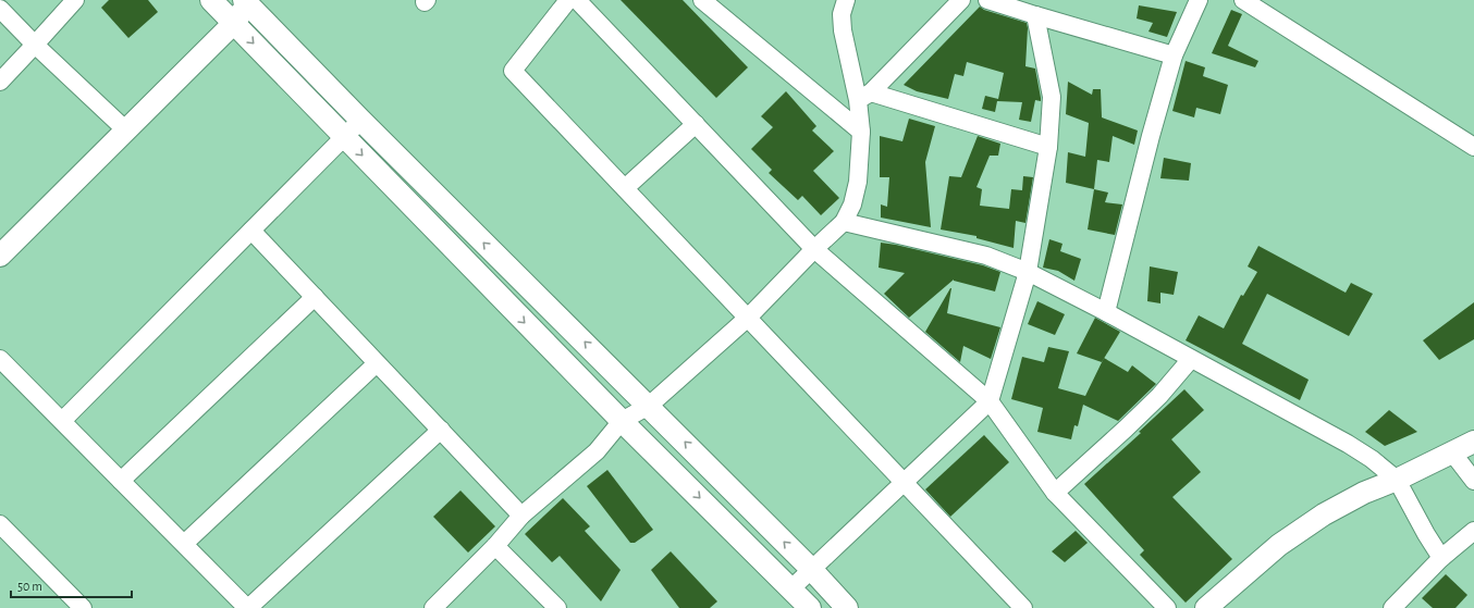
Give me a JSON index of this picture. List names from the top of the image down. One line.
{"scale_bar":"50 m"}
